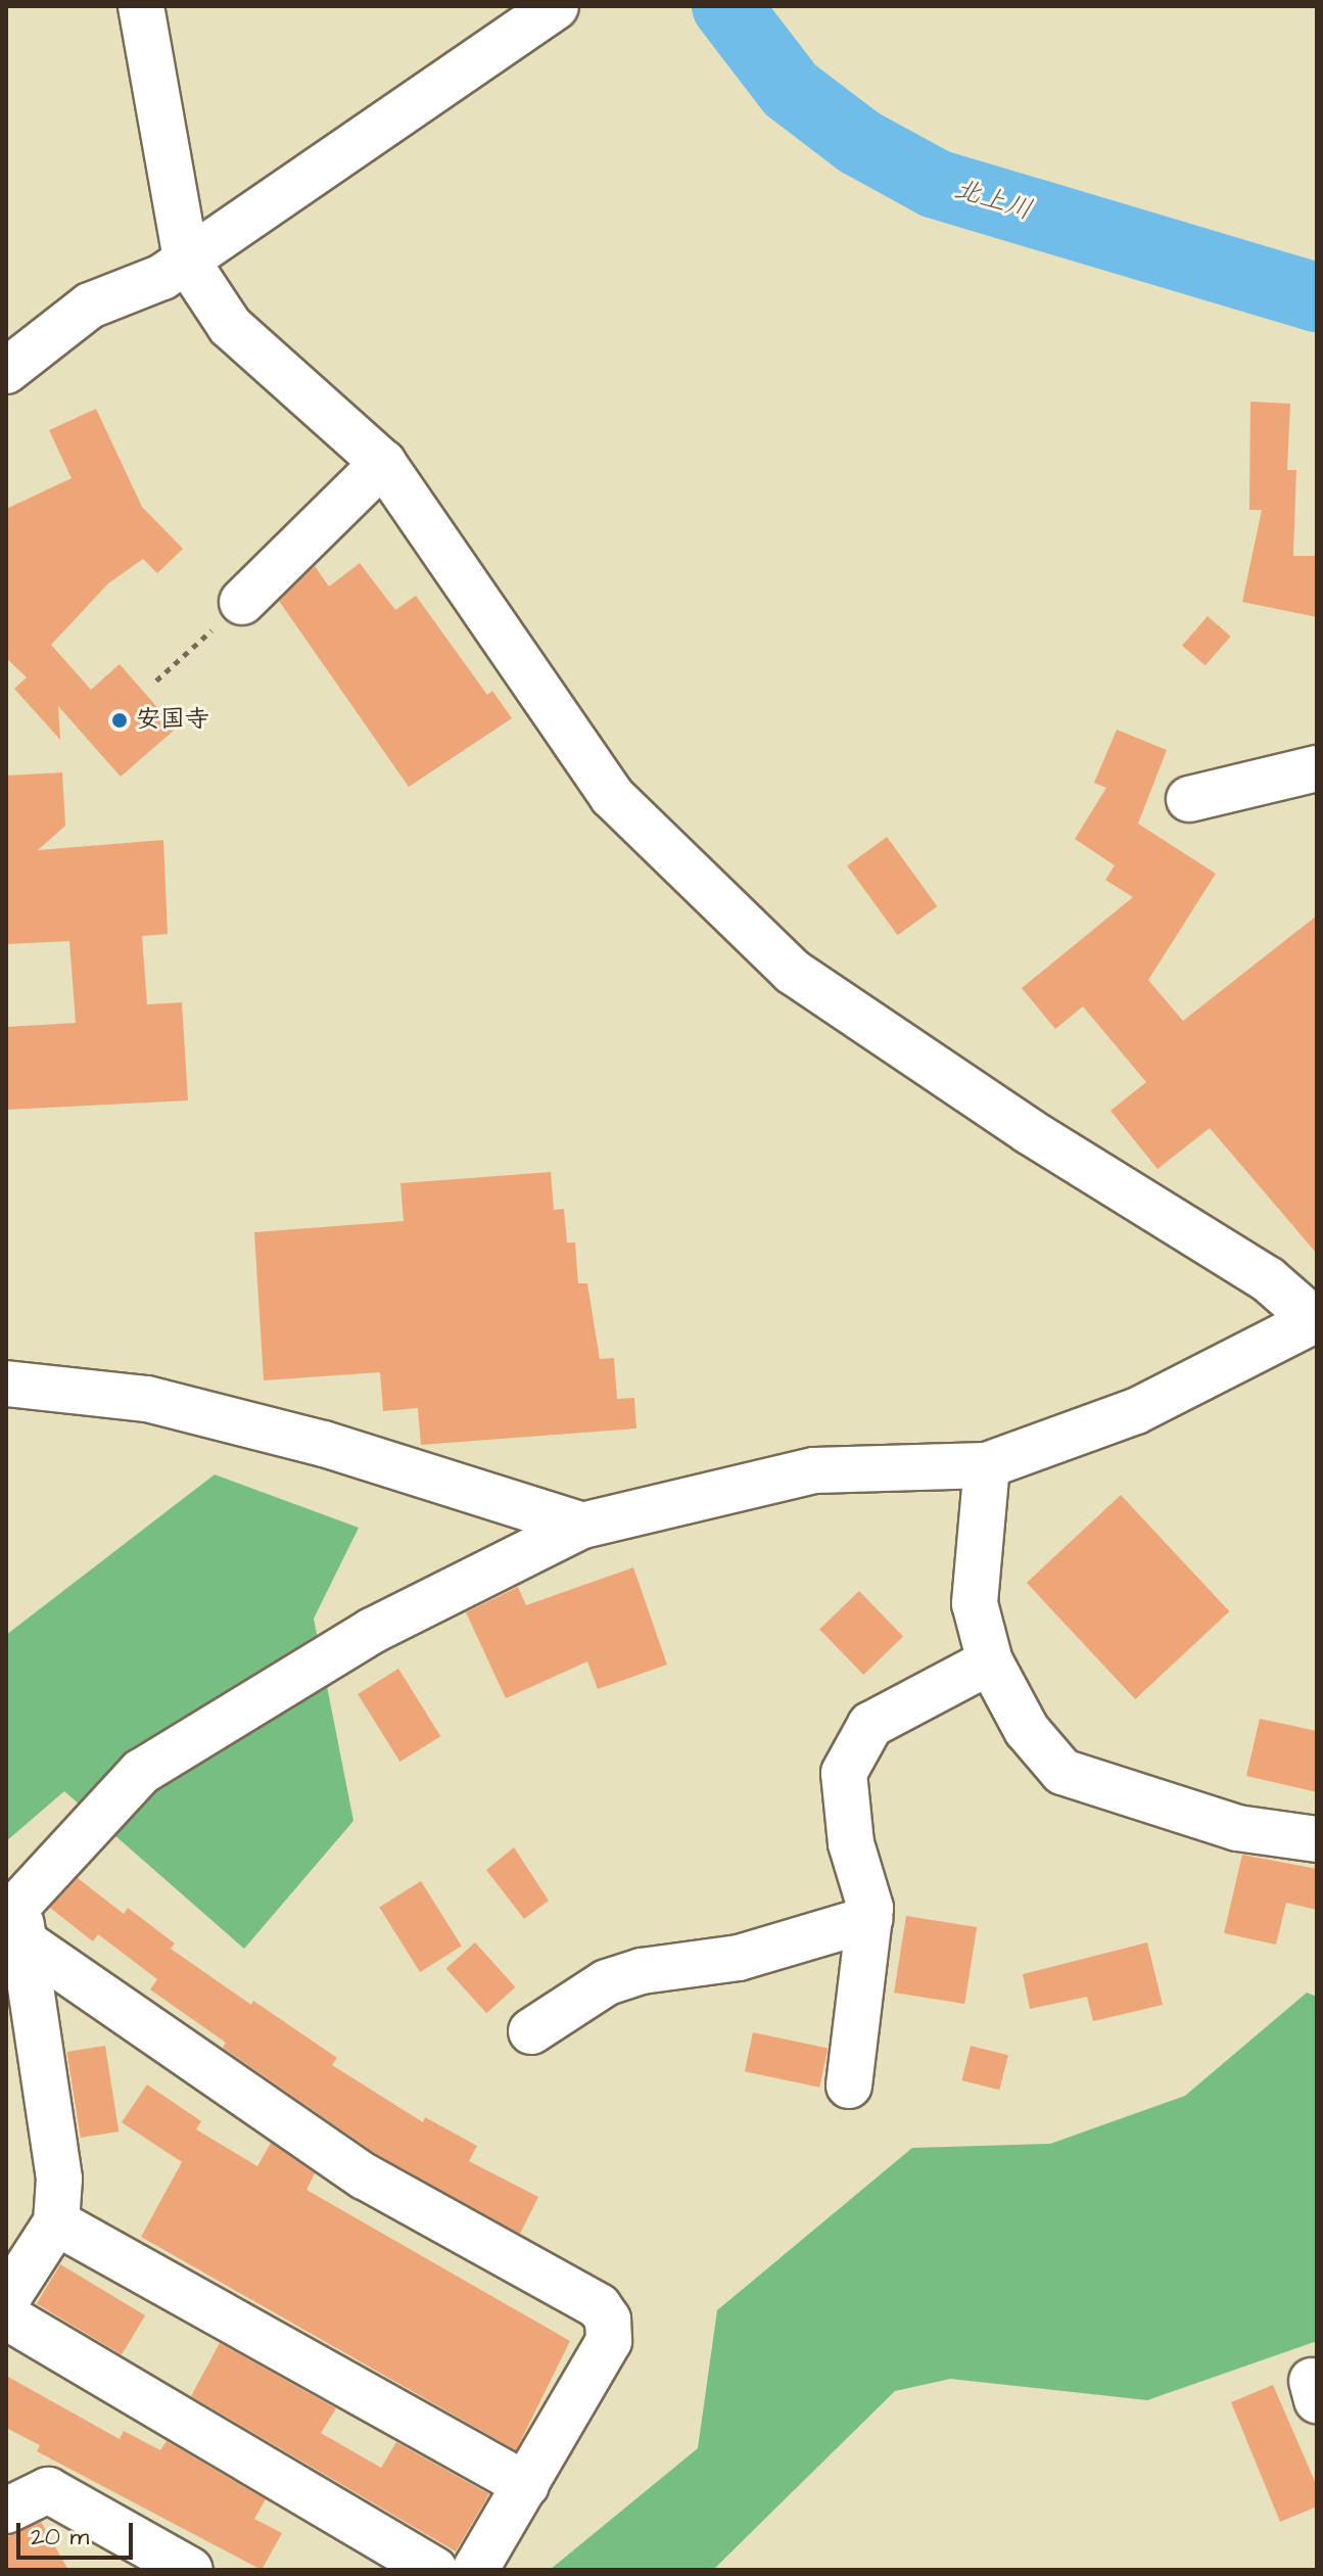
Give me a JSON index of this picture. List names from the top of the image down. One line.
{"water":["北上川"],"places":["安国寺"],"scale_bar":"20 m"}
